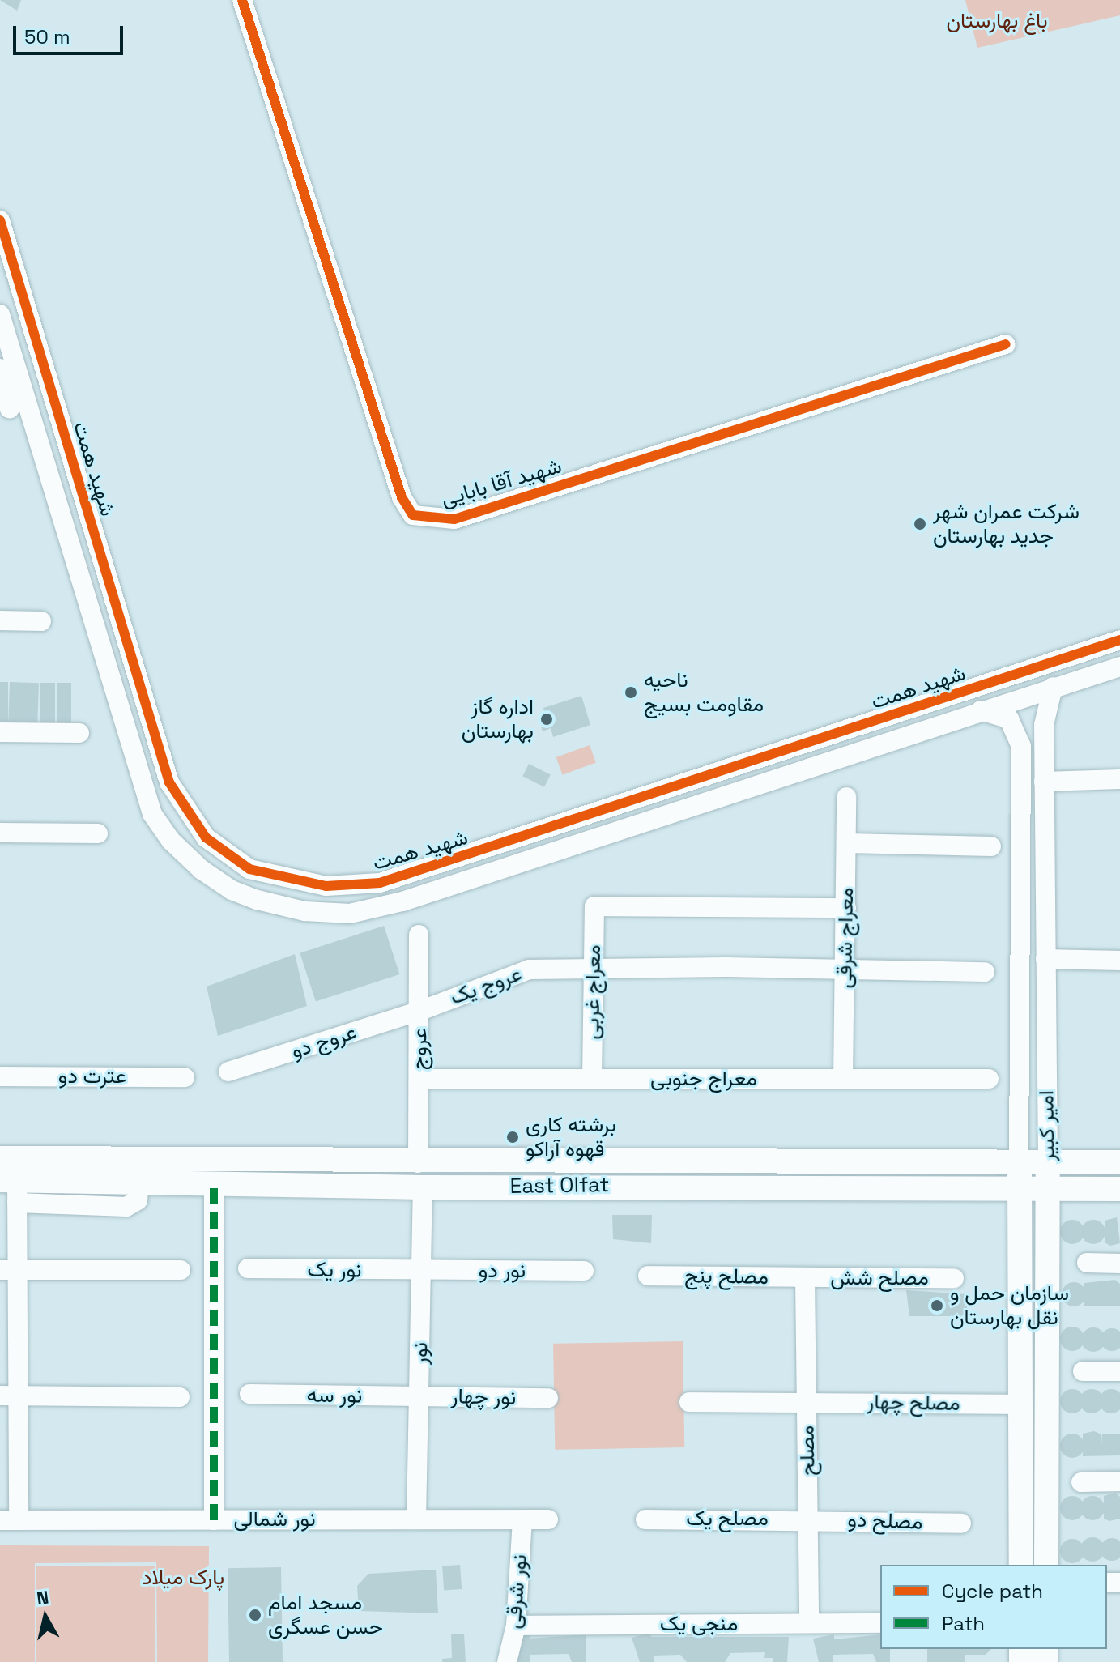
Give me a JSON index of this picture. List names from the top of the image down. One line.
{"streets":{"main road":["امیر کبیر","East Olfat"],"street":["شهید همت","شهید آقا بابایی","معراج شرقی","عروج یک","معراج غربی","عروج دو","عروج","عترت دو","معراج جنوبی","نور یک","نور دو","مصلح پنج","مصلح شش","نور","نور سه","نور چهار","مصلح چهار","مصلح","مصلح یک","نور شمالی","مصلح دو","نور شرقی","منجی یک"]},"crossings":[["شهید همت","امیر کبیر"],["معراج شرقی","عروج یک"],["معراج شرقی","معراج غربی"],["معراج شرقی","معراج جنوبی"],["عروج یک","معراج غربی"],["عروج یک","عروج دو"],["عروج یک","عروج"],["معراج غربی","معراج جنوبی"],["عروج دو","عروج"],["عروج","معراج جنوبی"],["عروج","East Olfat"],["امیر کبیر","East Olfat"],["امیر کبیر","مصلح چهار"],["East Olfat","نور"],["نور یک","نور دو"],["نور یک","نور"],["نور دو","نور"],["مصلح پنج","مصلح شش"],["مصلح پنج","مصلح"],["مصلح شش","مصلح"],["نور","نور سه"],["نور","نور چهار"],["نور","نور شمالی"],["نور سه","نور چهار"],["مصلح چهار","مصلح"],["مصلح","مصلح یک"],["مصلح","مصلح دو"],["مصلح","منجی یک"],["مصلح یک","مصلح دو"],["نور شمالی","نور شرقی"],["نور شرقی","منجی یک"]],"parks":["باغ بهارستان","پارک میلاد"],"places":["شرکت عمران شهر جدید بهارستان","ناحیه مقاومت بسیج","اداره گاز بهارستان","برشته کاری قهوه آراکو","سازمان حمل و نقل بهارستان","مسجد امام حسن عسگری"],"legend":["Cycle path","Path"],"scale_bar":"50 m","north":"top"}
